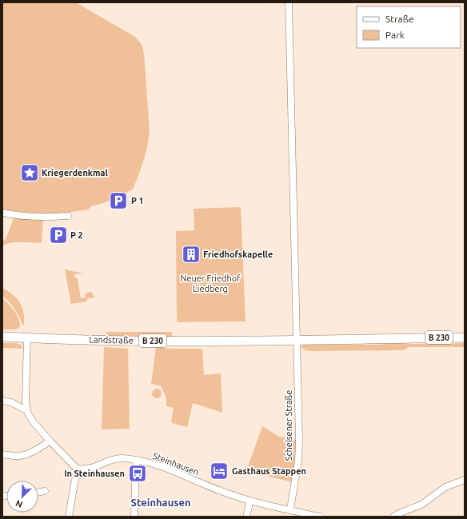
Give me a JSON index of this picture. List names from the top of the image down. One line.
{"streets":{"main road":["B 230","Landstraße"],"street":["Schelsener Straße","Steinhausen"]},"crossings":[["B 230","Landstraße"],["B 230","Schelsener Straße"],["Landstraße","Schelsener Straße"],["Schelsener Straße","Steinhausen"]],"districts":["Steinhausen"],"parks":["Neuer Friedhof Liedberg"],"places":{"place":["Kriegerdenkmal"],"parking":["P 1","P 2"],"building":["Friedhofskapelle"],"hotel":["Gasthaus Stappen"],"bus stop":["In Steinhausen"]},"legend":["Straße","Park"],"north":"bottom left"}
